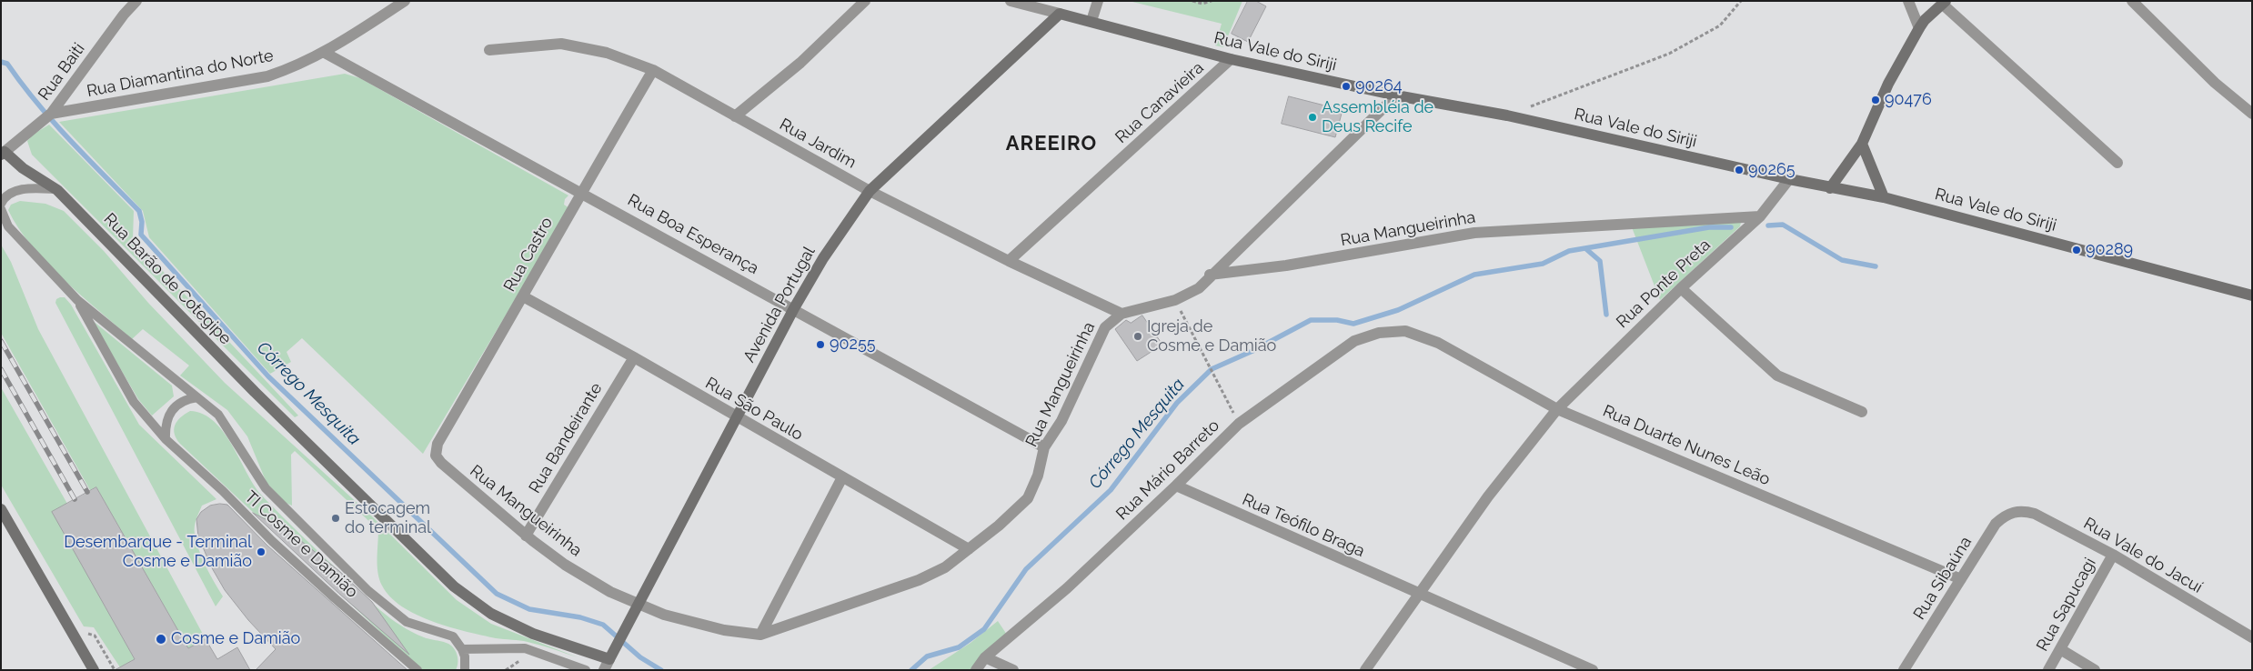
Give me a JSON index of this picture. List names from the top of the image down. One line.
{"streets":{"street":["Rua Vale do Siriji","Rua Baiti","Rua Diamantina do Norte","Rua Canavieira","Rua Jardim","Rua Mangueirinha","Rua Boa Esperança","Rua Castro","Rua Barão de Cotegipe","Rua Ponte Preta","Avenida Portugal","Rua São Paulo","Rua Bandeirante","Rua Duarte Nunes Leão","Rua Mário Barreto","Rua Teófilo Braga","Rua Vale do Jacuí","Rua Sibaúna","Rua Sapucagi"],"lane":["TI Cosme e Damião"]},"crossings":[["Rua Vale do Siriji","Rua Canavieira"],["Rua Vale do Siriji","Rua Ponte Preta"],["Rua Vale do Siriji","Avenida Portugal"],["Rua Baiti","Rua Diamantina do Norte"],["Rua Baiti","Rua Barão de Cotegipe"],["Rua Diamantina do Norte","Rua Boa Esperança"],["Rua Canavieira","Rua Jardim"],["Rua Jardim","Rua Mangueirinha"],["Rua Jardim","Rua Castro"],["Rua Jardim","Avenida Portugal"],["Rua Mangueirinha","Rua Boa Esperança"],["Rua Mangueirinha","Rua Castro"],["Rua Mangueirinha","Rua Ponte Preta"],["Rua Mangueirinha","Avenida Portugal"],["Rua Mangueirinha","Rua São Paulo"],["Rua Mangueirinha","Rua Bandeirante"],["Rua Boa Esperança","Rua Castro"],["Rua Boa Esperança","Avenida Portugal"],["Rua Castro","Rua São Paulo"],["Rua Barão de Cotegipe","Avenida Portugal"],["Rua Ponte Preta","Rua Duarte Nunes Leão"],["Avenida Portugal","Rua São Paulo"],["Rua São Paulo","Rua Bandeirante"],["Rua Duarte Nunes Leão","Rua Mário Barreto"],["Rua Duarte Nunes Leão","Rua Sibaúna"],["Rua Mário Barreto","Rua Teófilo Braga"],["Rua Vale do Jacuí","Rua Sibaúna"],["Rua Vale do Jacuí","Rua Sapucagi"]],"districts":["AREEIRO"],"water":["Córrego Mesquita"],"places":["90264","90476","Assembléia de Deus Recife","90265","90289","Igreja de Cosme e Damião","90255","Estocagem do terminal","Desembarque - Terminal Cosme e Damião","Cosme e Damião"]}
